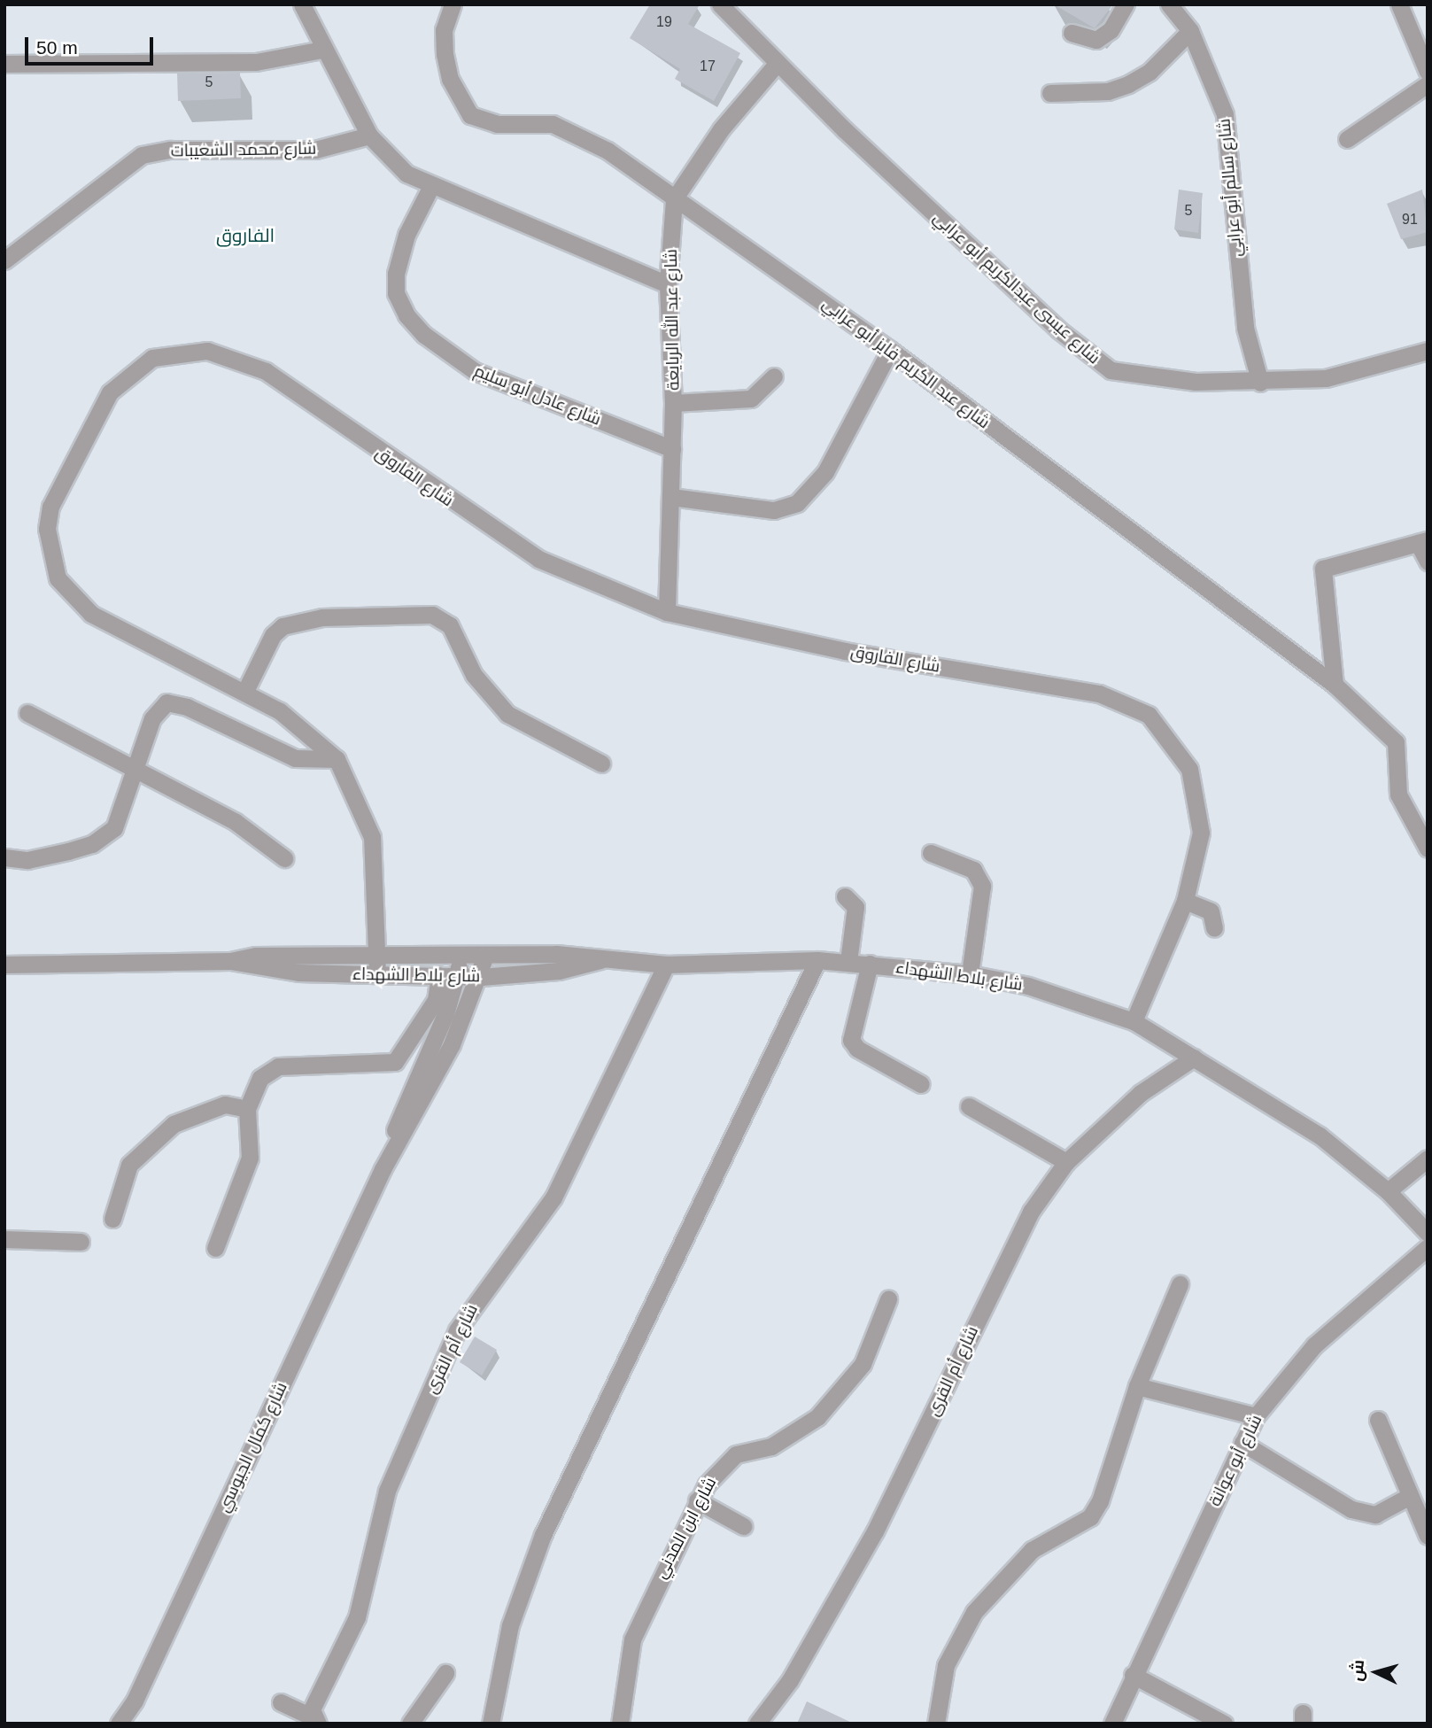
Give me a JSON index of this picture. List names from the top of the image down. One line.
{"streets":{"street":["شارع محمد الشعيبات","شارع سالم أبو عرابي","شارع عيسى عبدالكريم أبو عرابي","شارع عبد الله الربايعة","شارع عبد الكريم فايز أبو عرابي","شارع عادل أبو سليم","شارع الفاروق","شارع بلاط الشهداء","شارع أم القرى","شارع كمال الجيوسي","شارع أبو عوانة","شارع ابن المدني"]},"crossings":[["شارع سالم أبو عرابي","شارع عيسى عبدالكريم أبو عرابي"],["شارع عيسى عبدالكريم أبو عرابي","شارع عبد الله الربايعة"],["شارع عبد الله الربايعة","شارع عبد الكريم فايز أبو عرابي"],["شارع عبد الله الربايعة","شارع عادل أبو سليم"],["شارع عبد الله الربايعة","شارع الفاروق"],["شارع الفاروق","شارع بلاط الشهداء"],["شارع بلاط الشهداء","شارع أم القرى"],["شارع بلاط الشهداء","شارع كمال الجيوسي"]],"districts":["الفاروق"],"house_numbers":["19","17","5","5","91"],"scale_bar":"50 m","north":"left"}
